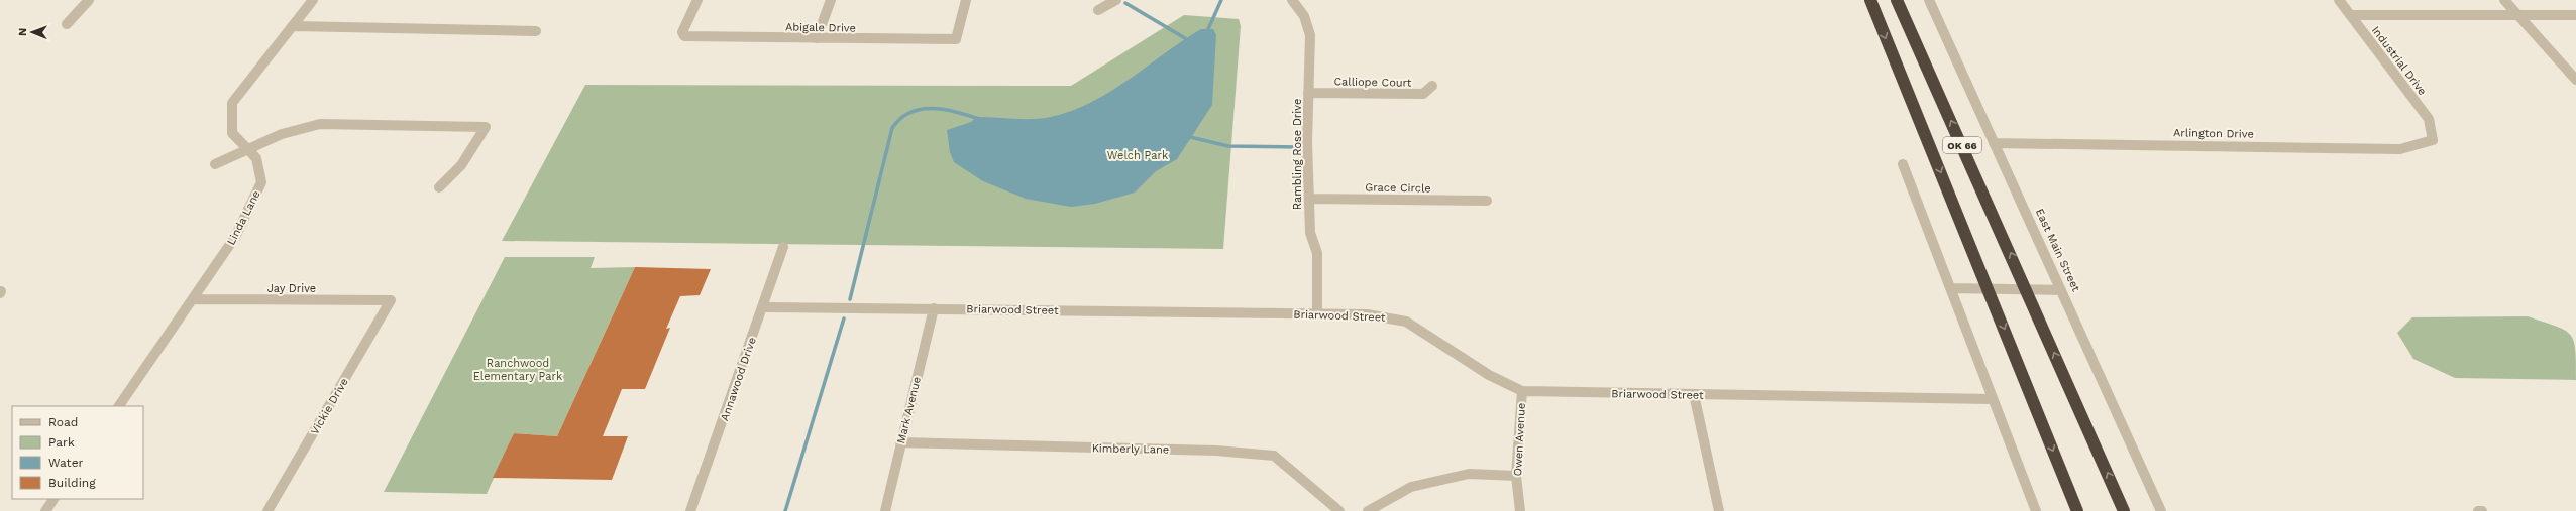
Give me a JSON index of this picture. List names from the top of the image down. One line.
{"streets":{"highway":["OK 66"],"street":["Abigale Drive","Industrial Drive","Calliope Court","Arlington Drive","Rambling Rose Drive","Grace Circle","Linda Lane","East Main Street","Jay Drive","Briarwood Street","Annawood Drive","Vickie Drive","Mark Avenue","Owen Avenue","Kimberly Lane"]},"crossings":[["Industrial Drive","Arlington Drive"],["Calliope Court","Rambling Rose Drive"],["Arlington Drive","East Main Street"],["Rambling Rose Drive","Grace Circle"],["Rambling Rose Drive","Briarwood Street"],["Linda Lane","Jay Drive"],["Jay Drive","Vickie Drive"],["Briarwood Street","Annawood Drive"],["Briarwood Street","Mark Avenue"],["Briarwood Street","Owen Avenue"],["Mark Avenue","Kimberly Lane"]],"parks":["Welch Park","Ranchwood Elementary Park"],"legend":["Road","Park","Water","Building"],"north":"left"}
